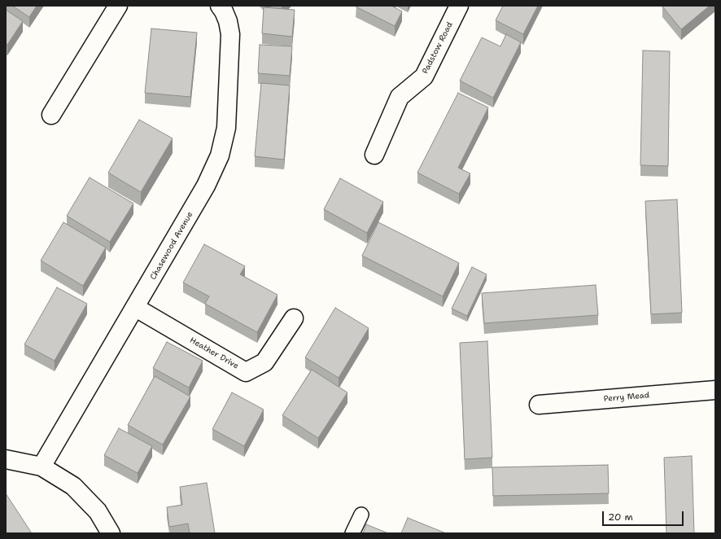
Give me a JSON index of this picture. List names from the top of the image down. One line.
{"streets":{"street":["Padstow Road","Chasewood Avenue","Heather Drive","Perry Mead"]},"crossings":[["Chasewood Avenue","Heather Drive"]],"scale_bar":"20 m"}
